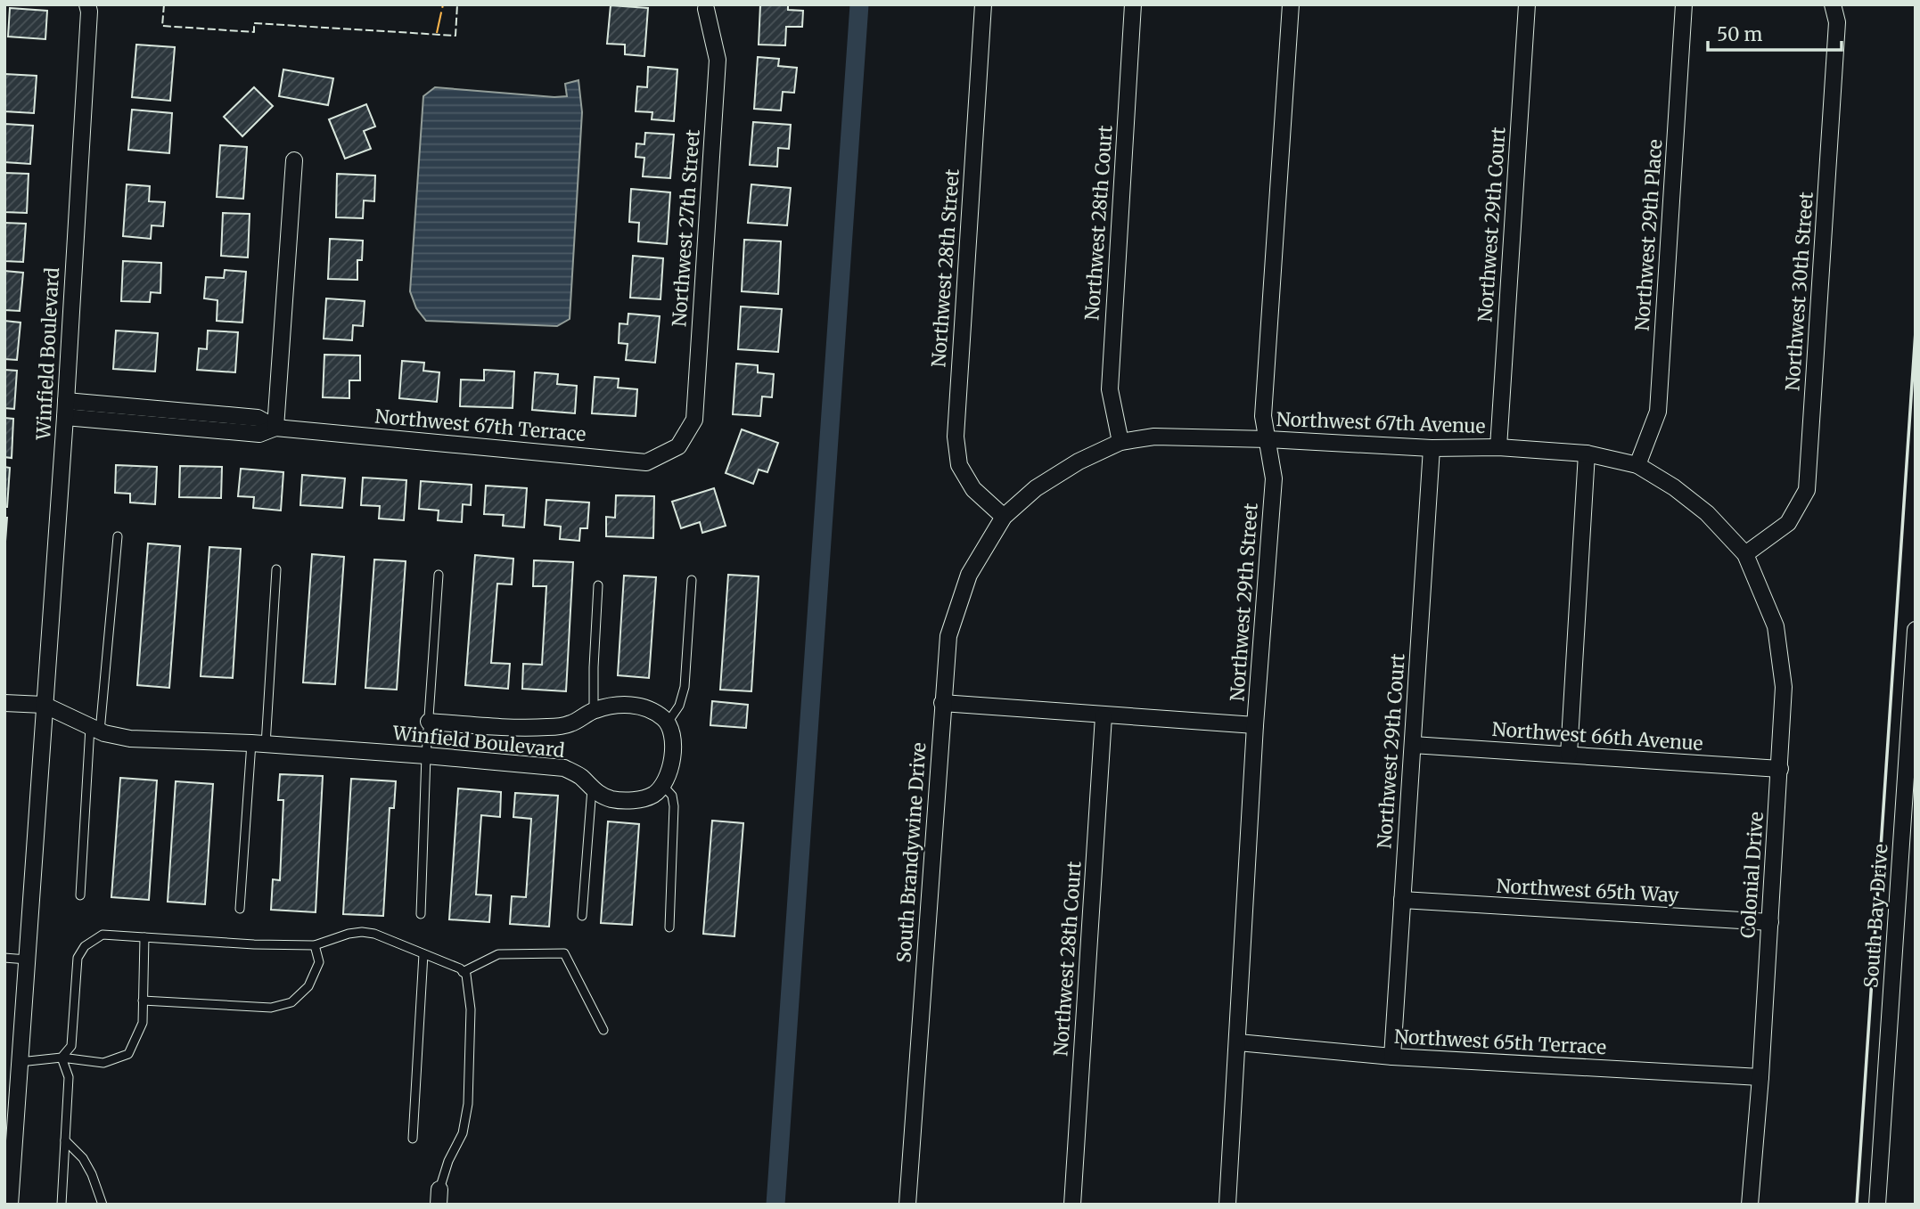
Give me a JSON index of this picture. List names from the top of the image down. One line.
{"streets":{"street":["Northwest 28th Court","Northwest 29th Court","Northwest 27th Street","Northwest 29th Place","Northwest 28th Street","Northwest 30th Street","Winfield Boulevard","Northwest 67th Avenue","Northwest 67th Terrace","Northwest 29th Street","Northwest 66th Avenue","South Brandywine Drive","Colonial Drive","Northwest 65th Way","South Bay Drive","Northwest 65th Terrace"]},"crossings":[["Northwest 28th Court","Northwest 67th Avenue"],["Northwest 29th Court","Northwest 67th Avenue"],["Northwest 29th Court","Northwest 66th Avenue"],["Northwest 29th Court","Northwest 65th Way"],["Northwest 29th Court","Northwest 65th Terrace"],["Northwest 27th Street","Northwest 67th Terrace"],["Northwest 29th Place","Northwest 67th Avenue"],["Northwest 28th Street","Northwest 67th Avenue"],["Northwest 28th Street","South Brandywine Drive"],["Northwest 30th Street","Northwest 67th Avenue"],["Northwest 30th Street","Colonial Drive"],["Winfield Boulevard","Northwest 67th Terrace"],["Northwest 67th Avenue","Northwest 29th Street"],["Northwest 67th Avenue","South Brandywine Drive"],["Northwest 67th Avenue","Colonial Drive"],["Northwest 29th Street","Northwest 65th Terrace"],["Northwest 66th Avenue","Colonial Drive"],["Colonial Drive","Northwest 65th Way"],["Colonial Drive","Northwest 65th Terrace"]],"scale_bar":"50 m"}
